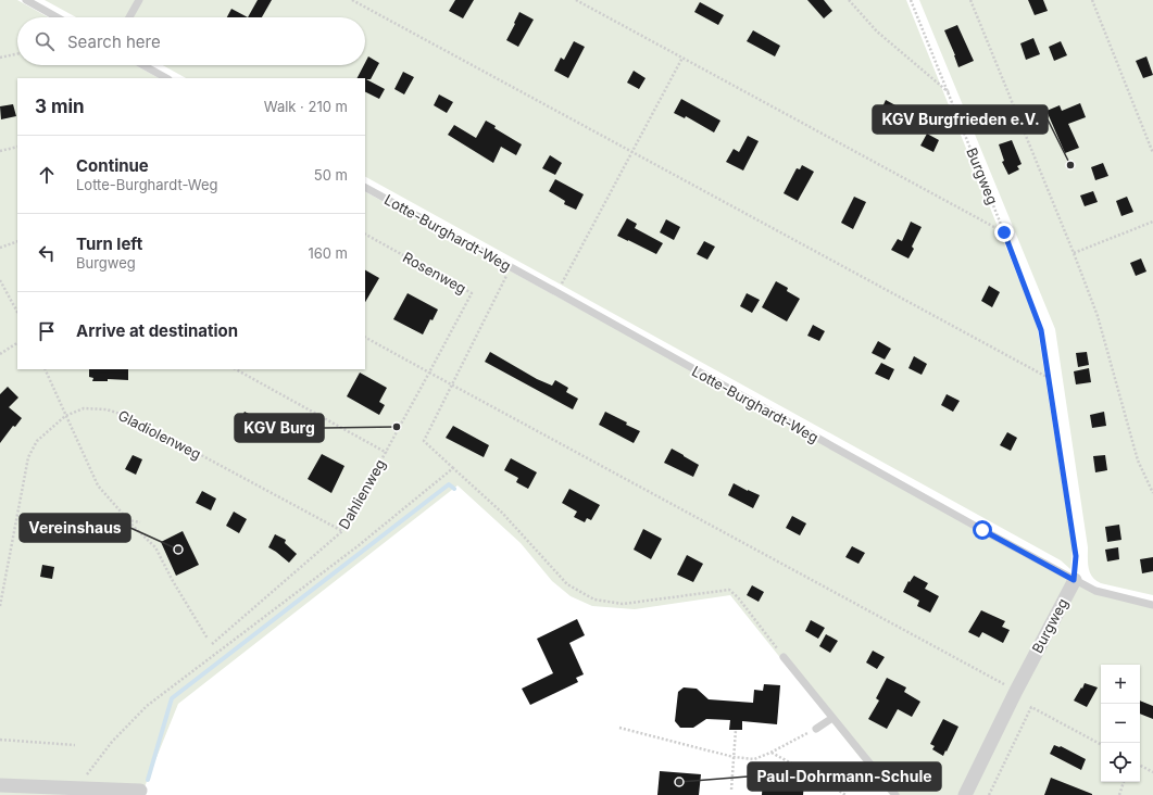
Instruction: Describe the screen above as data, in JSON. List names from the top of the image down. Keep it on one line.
{"streets":{"street":["Burgweg"],"lane":["Lotte-Burghardt-Weg"],"path":["Rosenweg","Gladiolenweg","Dahlienweg"]},"crossings":[["Burgweg","Lotte-Burghardt-Weg"],["Rosenweg","Dahlienweg"],["Gladiolenweg","Dahlienweg"]],"places":["KGV Burgfrieden e.V.","KGV Burg","Vereinshaus","Paul-Dohrmann-Schule"],"page":{"search":"Search here","heading":["3 min","Walk · 210 m"],"list":[["Continue","Lotte-Burghardt-Weg","50 m"],["Turn left","Burgweg","160 m"],"Arrive at destination"],"map_buttons":["+","−"]}}
